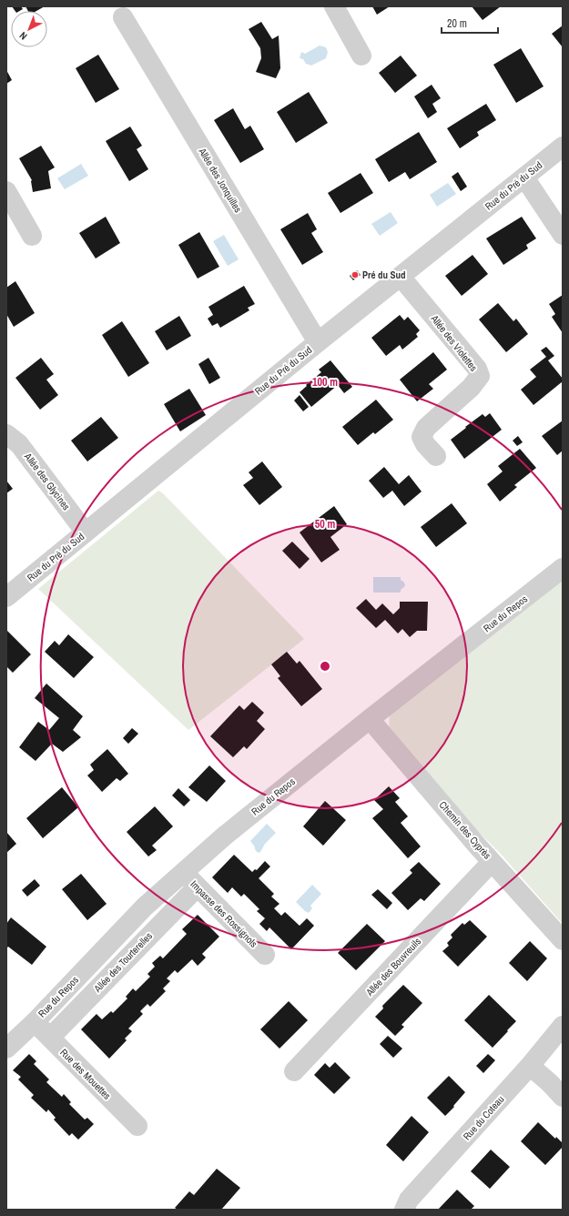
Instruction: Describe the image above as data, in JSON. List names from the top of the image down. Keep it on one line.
{"streets":{"street":["Allée des Jonquilles","Rue du Pré du Sud","Allée des Violettes","Allée des Glycines","Rue du Repos","Chemin des Cyprès","Impasse des Rossignols","Allée des Tourterelles","Allée des Bouvreuils","Rue des Mouettes","Rue du Coteau"]},"crossings":[["Allée des Jonquilles","Rue du Pré du Sud"],["Rue du Pré du Sud","Allée des Violettes"],["Rue du Pré du Sud","Allée des Glycines"],["Rue du Repos","Chemin des Cyprès"],["Rue du Repos","Impasse des Rossignols"],["Rue du Repos","Rue des Mouettes"],["Chemin des Cyprès","Allée des Bouvreuils"],["Impasse des Rossignols","Allée des Tourterelles"],["Allée des Tourterelles","Rue des Mouettes"]],"places":["Pré du Sud"],"scale_bar":"20 m","north":"bottom left","rings":["100 m","50 m"]}
